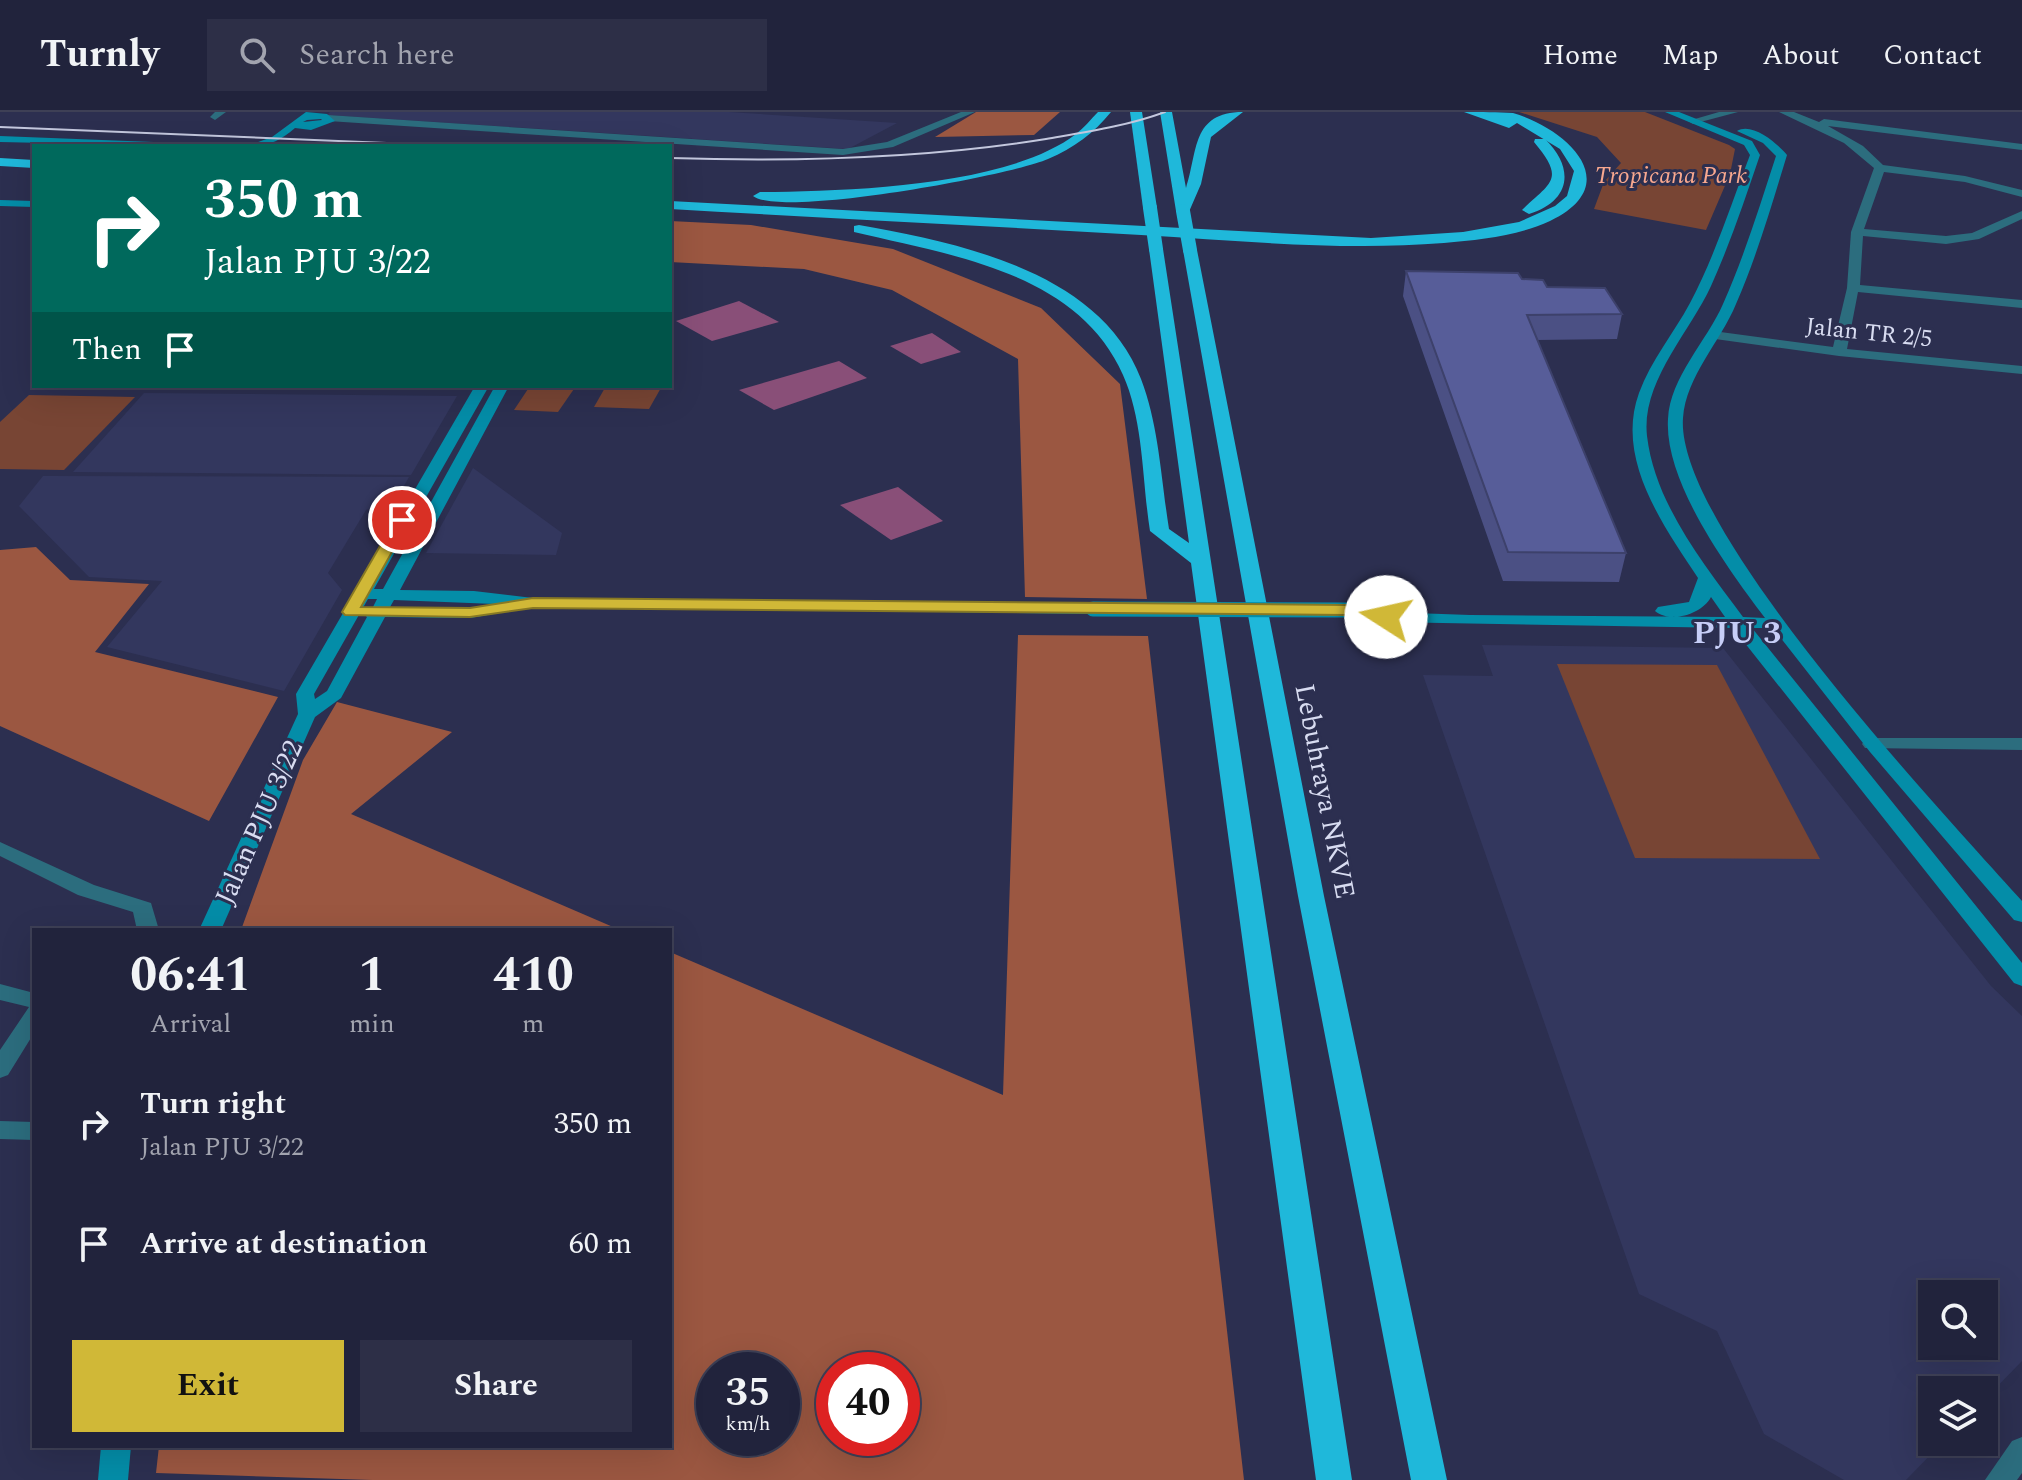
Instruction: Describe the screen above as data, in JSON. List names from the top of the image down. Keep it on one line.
{"streets":{"highway":["Lebuhraya NKVE"],"main road":["Jalan PJU 3/22"],"street":["Jalan TR 2/5"]},"districts":["PJU 3"],"parks":["Tropicana Park"],"page":{"header":"Turnly","search":"Search here","nav":["Home","Map","About","Contact"],"turn":["350 m","Jalan PJU 3/22"],"then":"Then","eta":["06:41","Arrival","1","min","410","m"],"list":[{"name":"Turn right","note":"Jalan PJU 3/22","value":"350 m"},{"name":"Arrive at destination","value":"60 m"}],"buttons":["Exit","Share"],"speed":"35 km/h","limit":"40"}}
